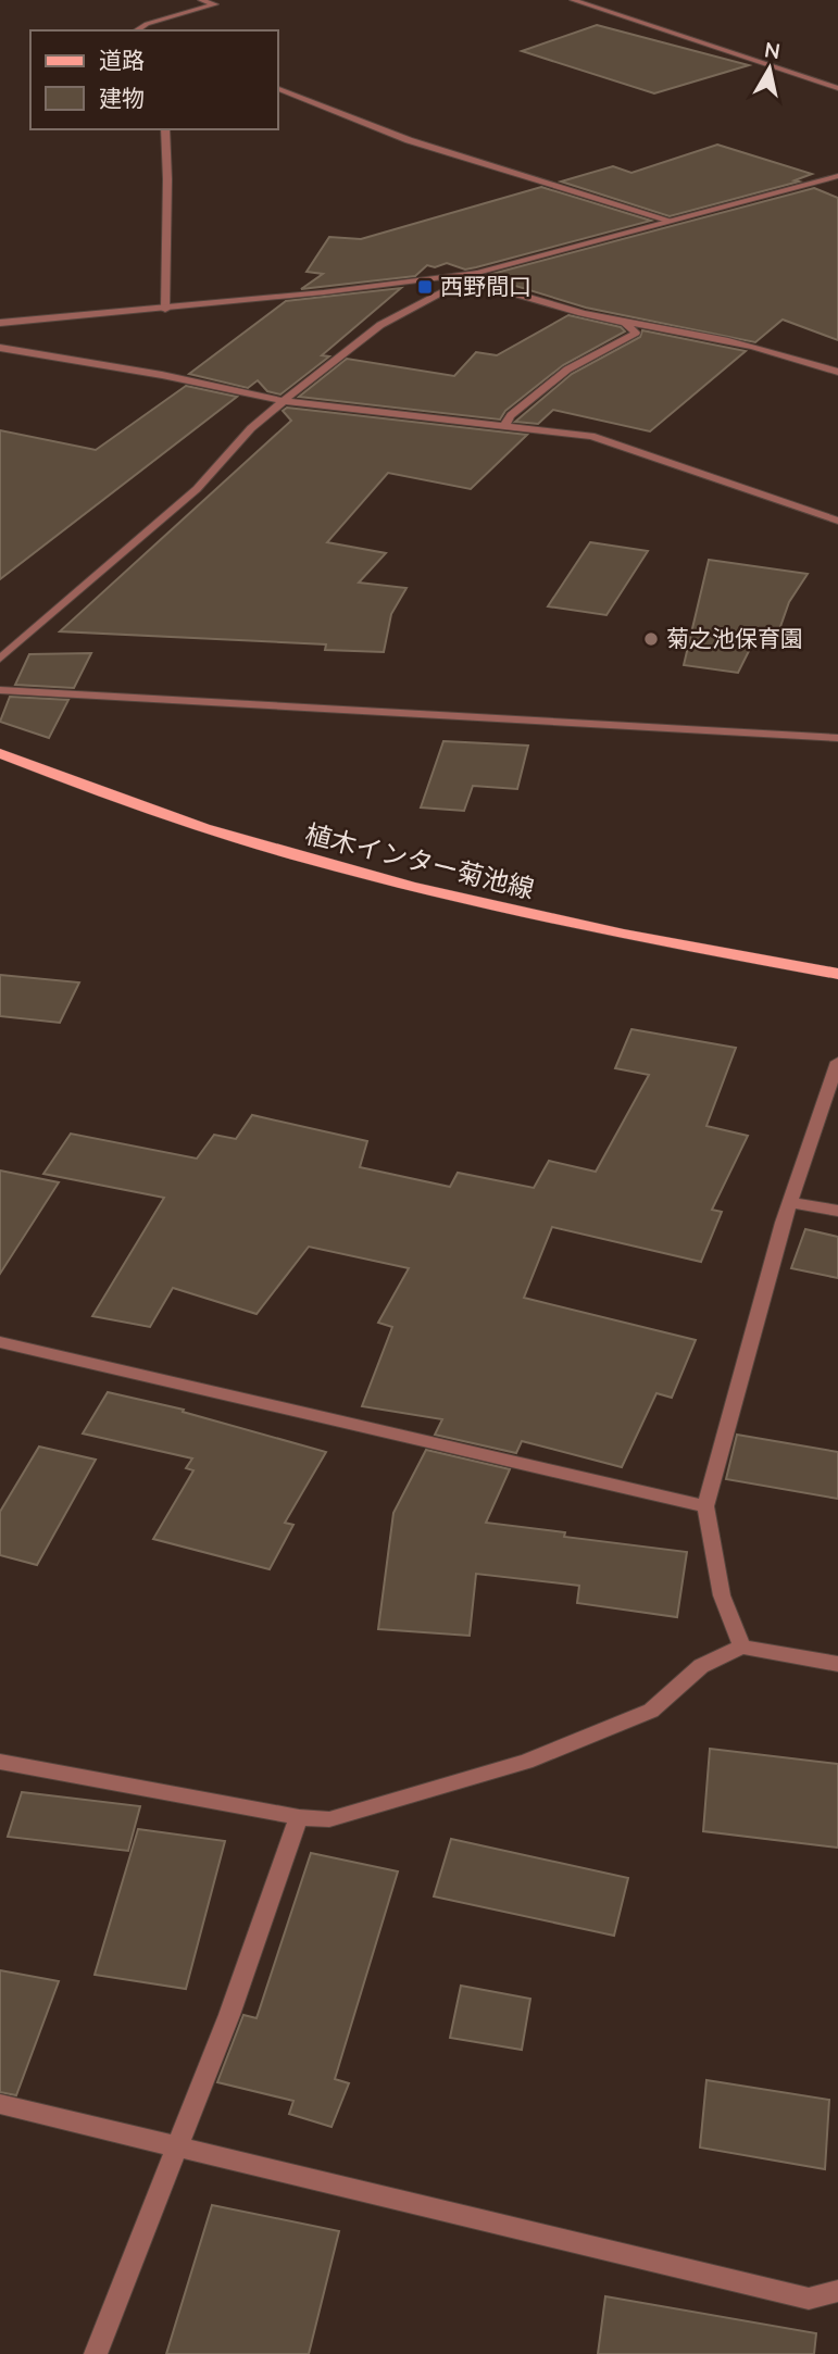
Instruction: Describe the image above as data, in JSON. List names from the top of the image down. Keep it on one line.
{"streets":{"main road":["植木インター菊池線"]},"places":{"transit":["西野間口"],"other":["菊之池保育園"]},"legend":["道路","建物"],"north":"top"}
